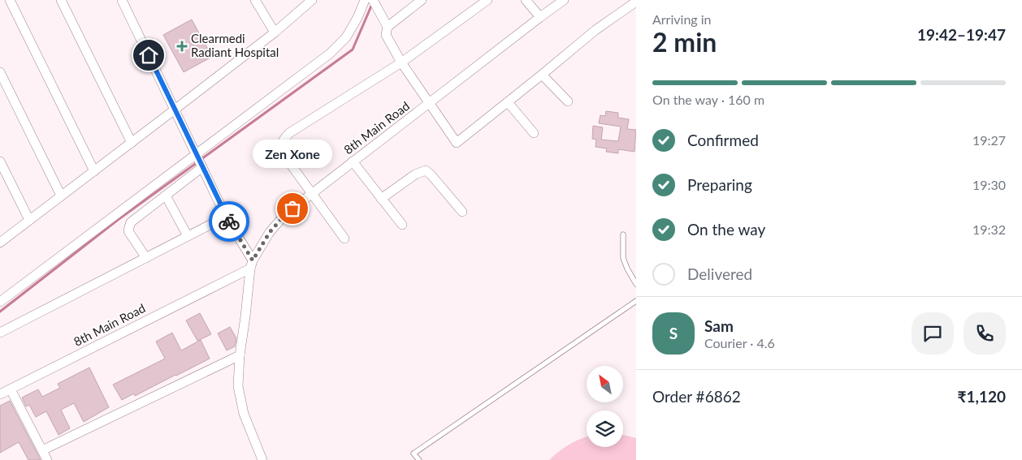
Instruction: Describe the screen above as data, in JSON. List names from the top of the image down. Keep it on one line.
{"streets":{"street":["8th Main Road"]},"places":{"health":["Clearmedi Radiant Hospital"],"other":["Zen Xone"]},"north":"top left","page":{"heading":["2 min","Arriving in","19:42–19:47"],"panel":["Sam","Courier · 4.6","Order #6862","₹1,120"],"bar":"On the way · 160 m","list":[["Confirmed","19:27"],["Preparing","19:30"],["On the way","19:32"],"Delivered"],"bubble":"Zen Xone","round":"S"}}
